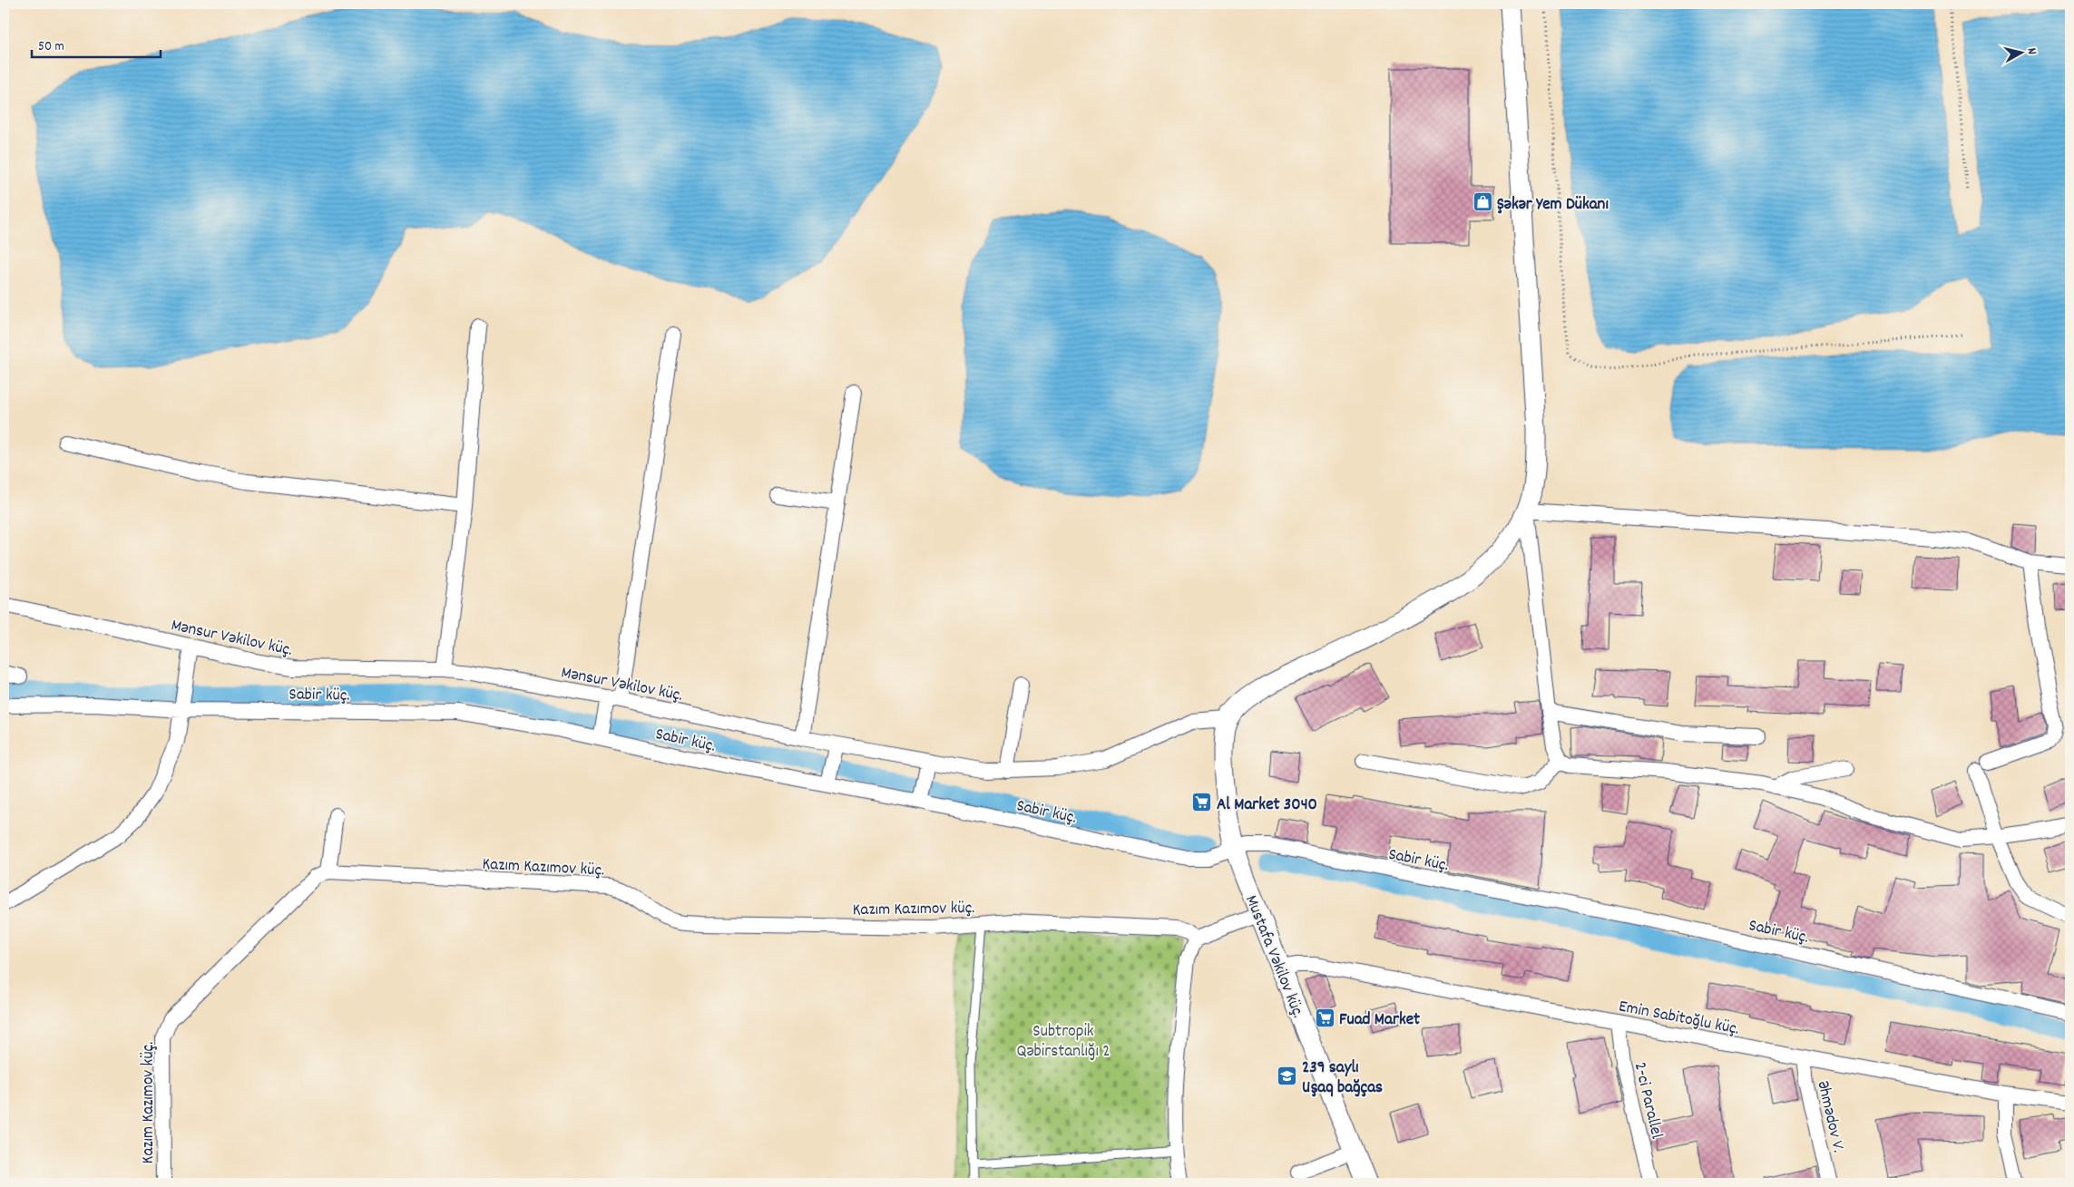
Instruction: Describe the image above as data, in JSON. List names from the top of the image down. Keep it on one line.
{"streets":{"street":["Mənsur Vəkilov küç.","Sabir küç.","Kazım Kazımov küç.","Mustafa Vəkilov küç.","Emin Sabitoğlu küç.","2-ci Parallel","Əhmədov V."]},"crossings":[["Mənsur Vəkilov küç.","Mustafa Vəkilov küç."],["Sabir küç.","Mustafa Vəkilov küç."],["Mustafa Vəkilov küç.","Emin Sabitoğlu küç."],["Emin Sabitoğlu küç.","2-ci Parallel"],["Emin Sabitoğlu küç.","Əhmədov V."]],"parks":["Subtropik Qəbirstanlığı 2"],"places":{"shop":["Şəkər Yem Dükanı"],"supermarket":["Al Market 3040","Fuad Market"],"school or university":["239 saylı Uşaq bağças"]},"scale_bar":"50 m","north":"right"}
